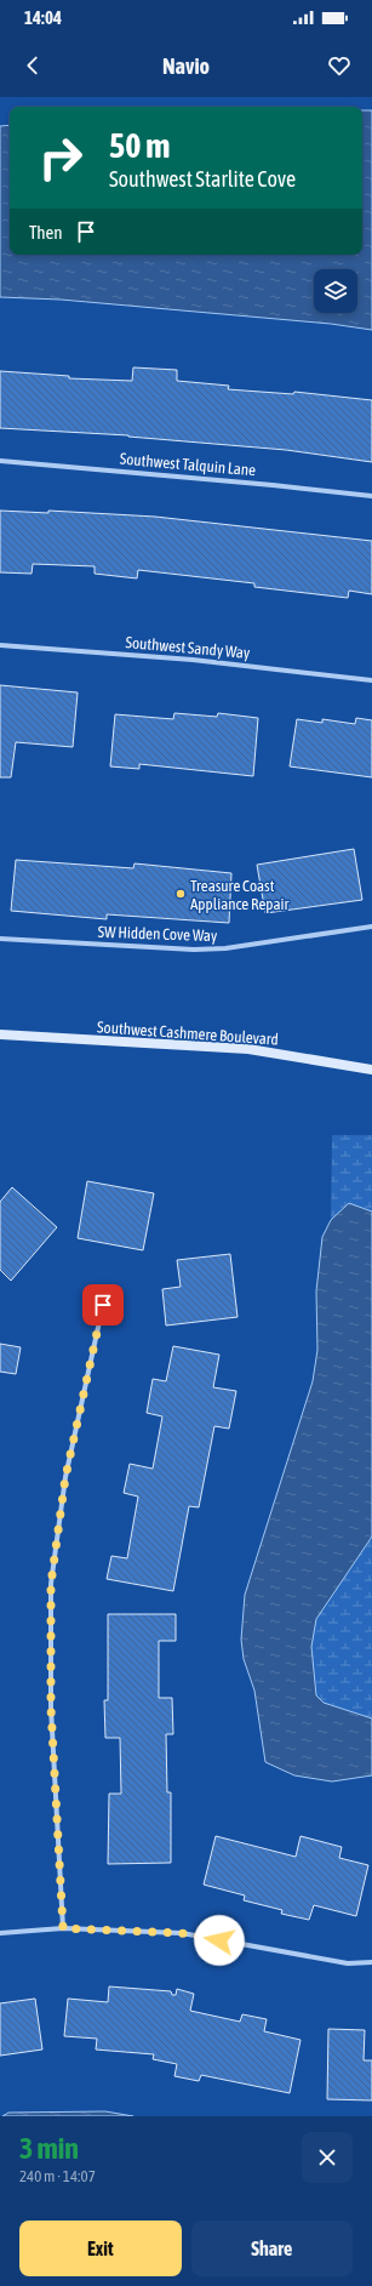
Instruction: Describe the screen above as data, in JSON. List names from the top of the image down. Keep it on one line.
{"streets":{"street":["Southwest Talquin Lane","Southwest Sandy Way","SW Hidden Cove Way","Southwest Cashmere Boulevard"]},"places":["Treasure Coast Appliance Repair"],"page":{"status":"14:04","header":"Navio","turn":["50 m","Southwest Starlite Cove"],"then":"Then","heading":["3 min","240 m · 14:07"],"buttons":["Exit","Share"]}}
